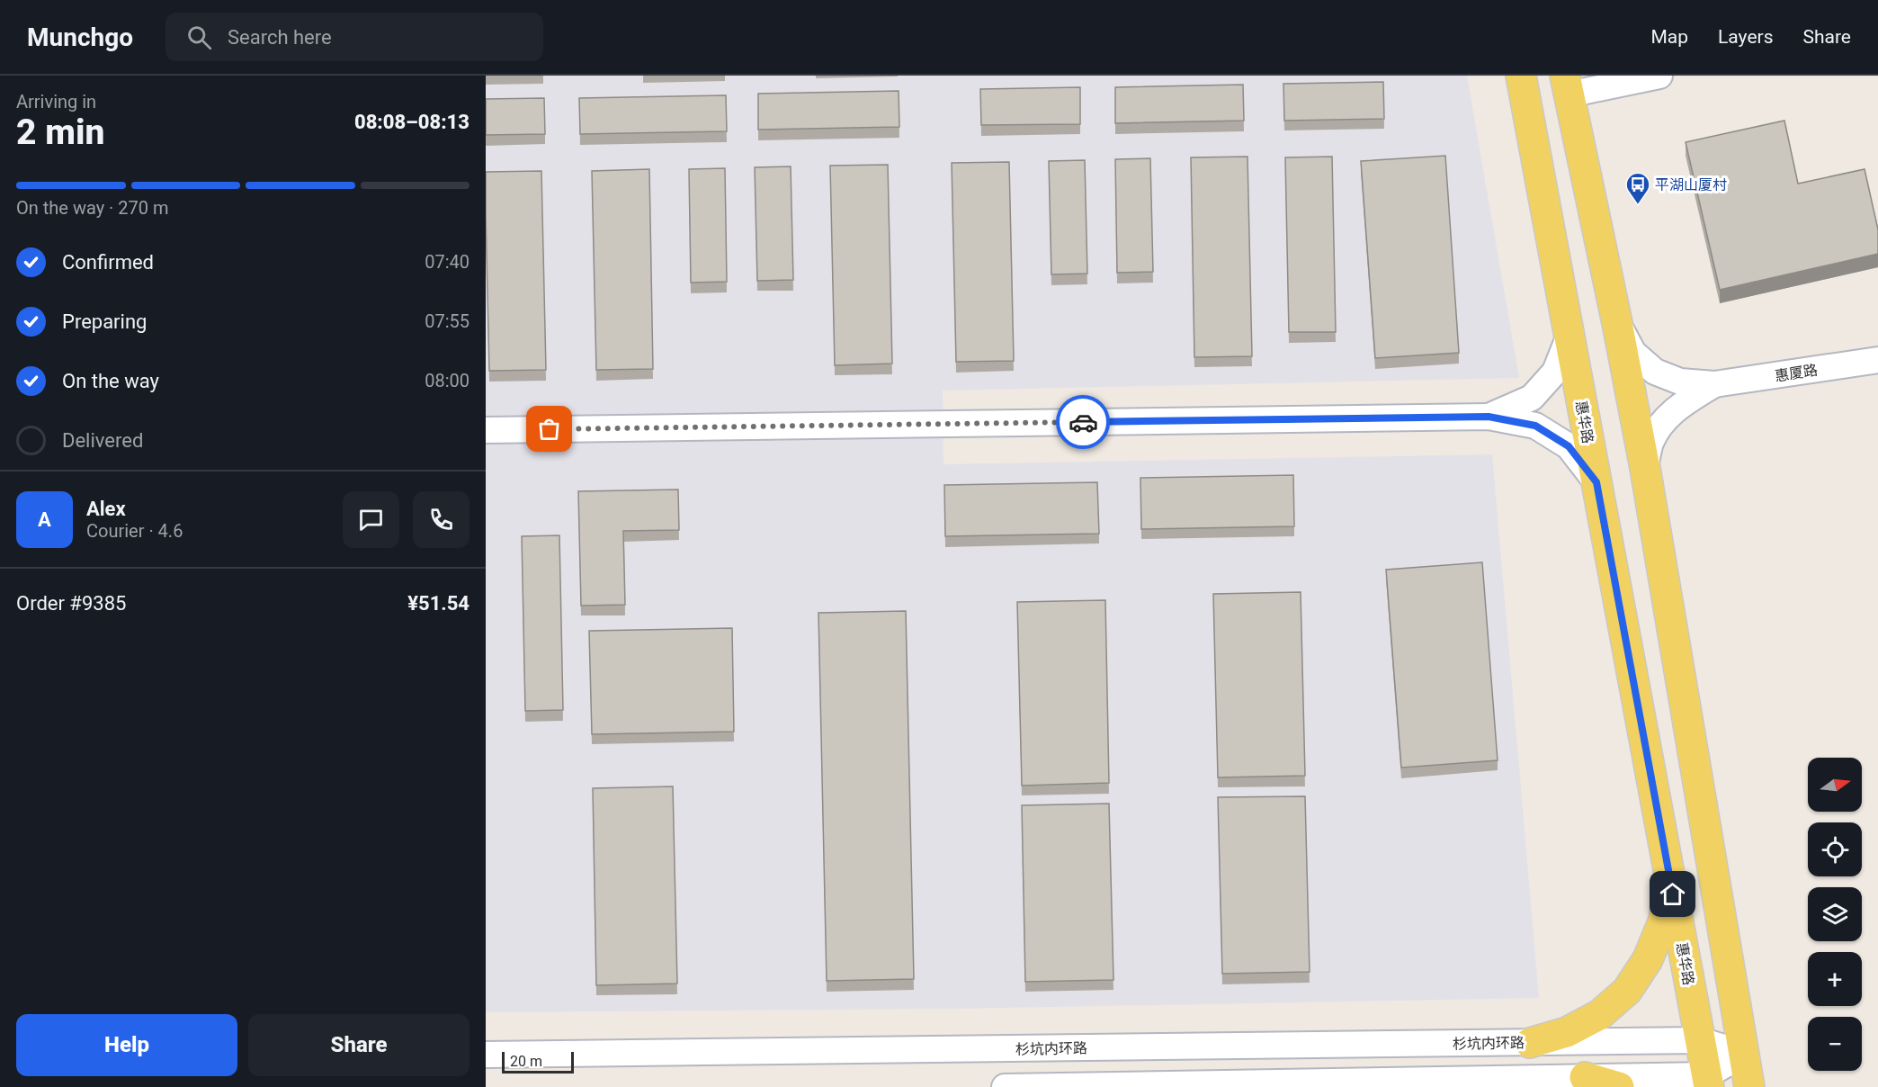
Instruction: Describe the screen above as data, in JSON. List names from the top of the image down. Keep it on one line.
{"streets":{"main road":["惠华路"],"street":["惠厦路","杉坑内环路"]},"crossings":[["惠华路","杉坑内环路"]],"places":{"bus stop":["平湖山厦村"]},"scale_bar":"20 m","north":"right","page":{"header":"Munchgo","search":"Search here","nav":["Map","Layers","Share"],"heading":["2 min","Arriving in","08:08–08:13"],"panel":["Alex","Courier · 4.6","Order #9385","¥51.54"],"bar":"On the way · 270 m","list":[["Confirmed","07:40"],["Preparing","07:55"],["On the way","08:00"],"Delivered"],"round":"A","map_buttons":["+","−"],"buttons":["Help","Share"],"scale":"20 m"}}
